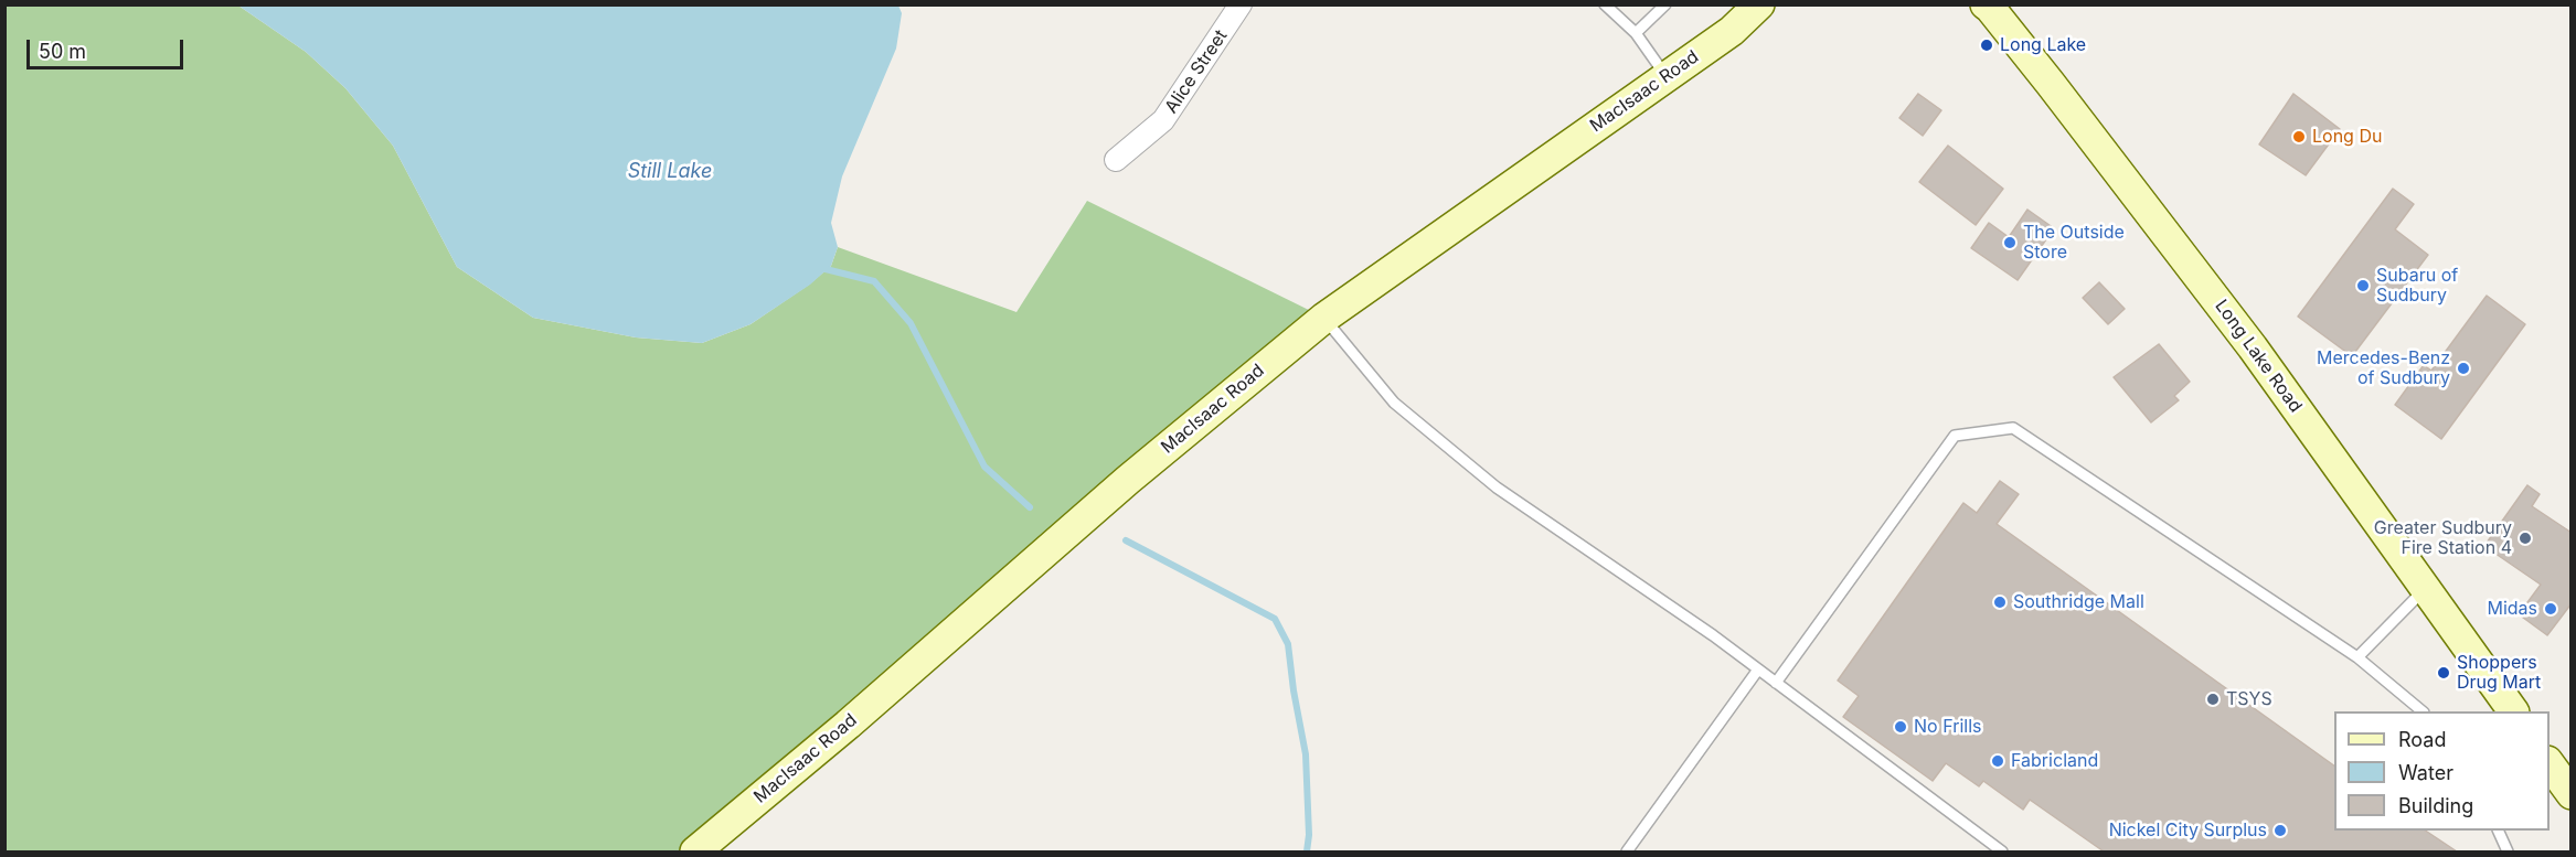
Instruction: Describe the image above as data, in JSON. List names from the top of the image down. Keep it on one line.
{"streets":{"street":["Alice Street","MacIsaac Road","Long Lake Road"]},"water":["Still Lake"],"places":["Long Lake","Long Du","The Outside Store","Subaru of Sudbury","Mercedes-Benz of Sudbury","Greater Sudbury Fire Station 4","Southridge Mall","Midas","Shoppers Drug Mart","TSYS","No Frills","Fabricland","Nickel City Surplus"],"legend":["Road","Water","Building"],"scale_bar":"50 m"}
